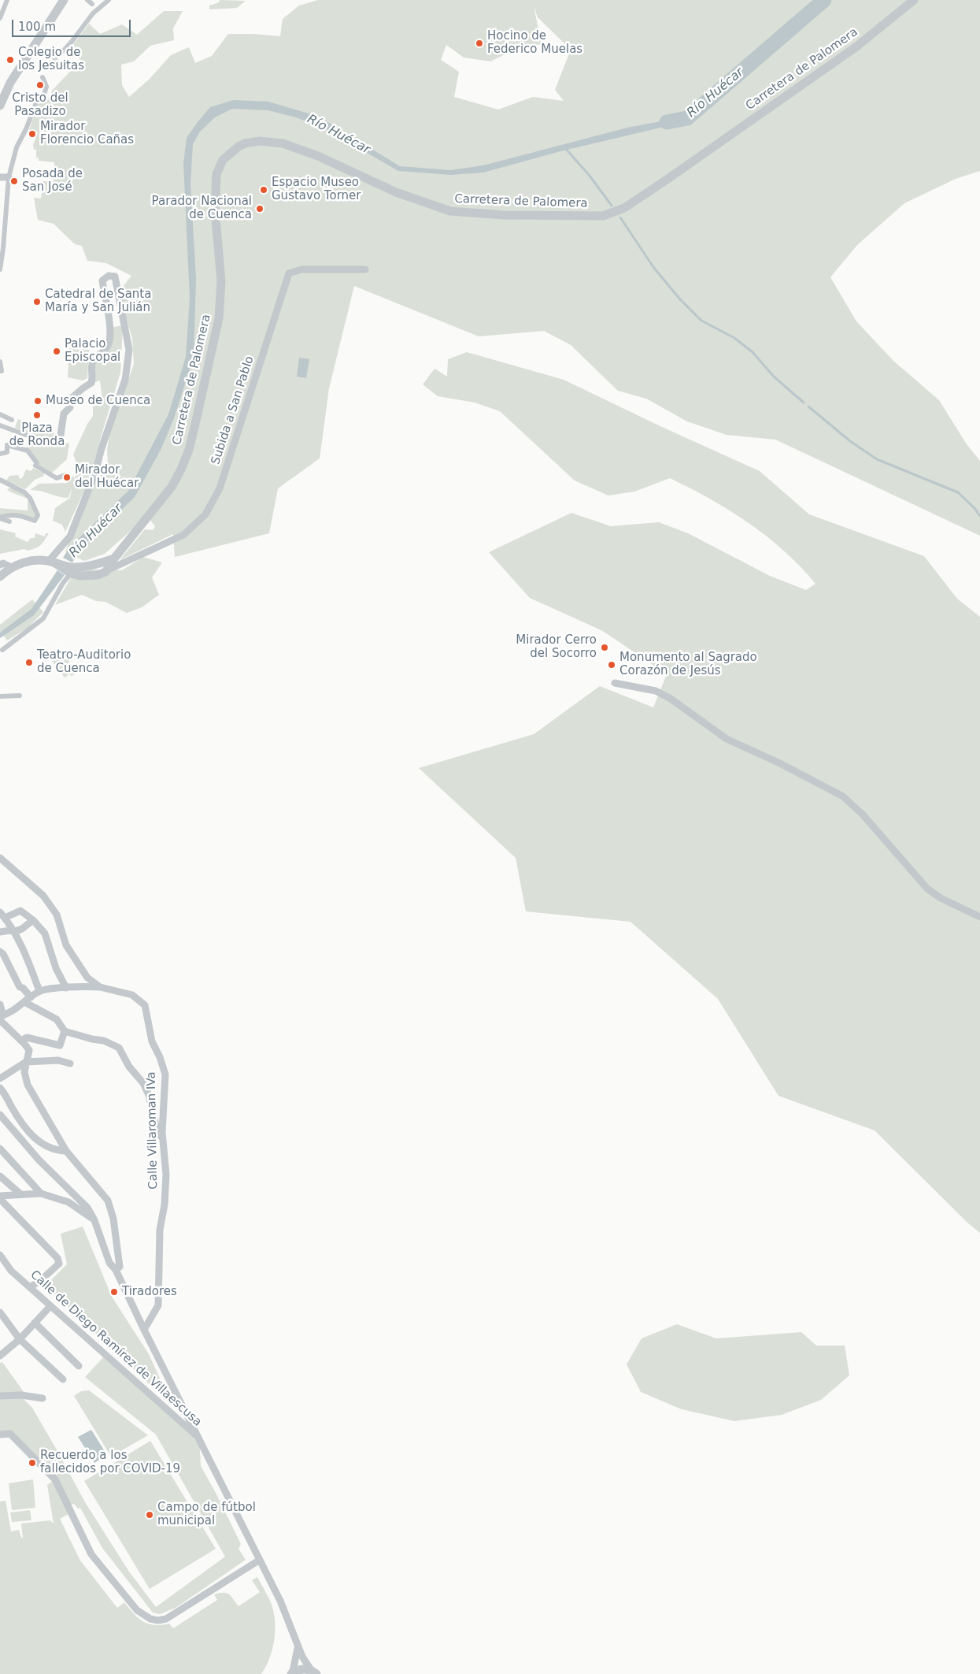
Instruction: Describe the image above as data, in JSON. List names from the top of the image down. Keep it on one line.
{"streets":{"street":["Carretera de Palomera","Subida a San Pablo","Calle Villaroman IVa","Calle de Diego Ramírez de Villaescusa"]},"crossings":[["Carretera de Palomera","Subida a San Pablo"],["Calle Villaroman IVa","Calle de Diego Ramírez de Villaescusa"]],"water":["Río Huécar"],"places":["Hocino de Federico Muelas","Colegio de los Jesuitas","Cristo del Pasadizo","Mirador Florencio Cañas","Posada de San José","Espacio Museo Gustavo Torner","Parador Nacional de Cuenca","Catedral de Santa María y San Julián","Palacio Episcopal","Museo de Cuenca","Plaza de Ronda","Mirador del Huécar","Mirador Cerro del Socorro","Teatro-Auditorio de Cuenca","Monumento al Sagrado Corazón de Jesús","Tiradores","Recuerdo a los fallecidos por COVID-19","Campo de fútbol municipal"],"scale_bar":"100 m"}
